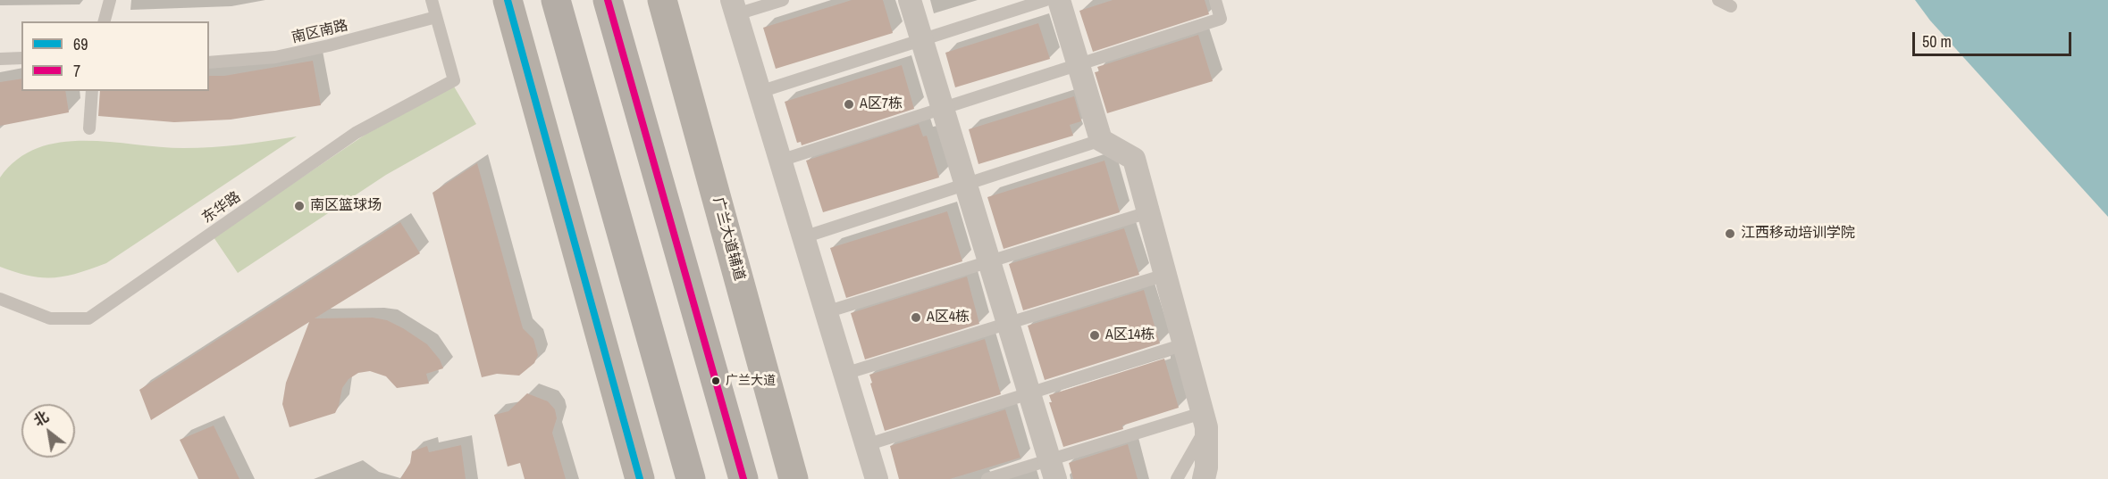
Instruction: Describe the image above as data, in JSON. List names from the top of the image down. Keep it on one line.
{"streets":{"main road":["广兰大道辅道"],"lane":["南区南路","东华路"]},"crossings":[["南区南路","东华路"]],"places":["A区7栋","南区篮球场","江西移动培训学院","A区4栋","A区14栋","广兰大道"],"lines":["transit line 69","transit line 7"],"legend":["69","7"],"scale_bar":"50 m","north":"top left"}
